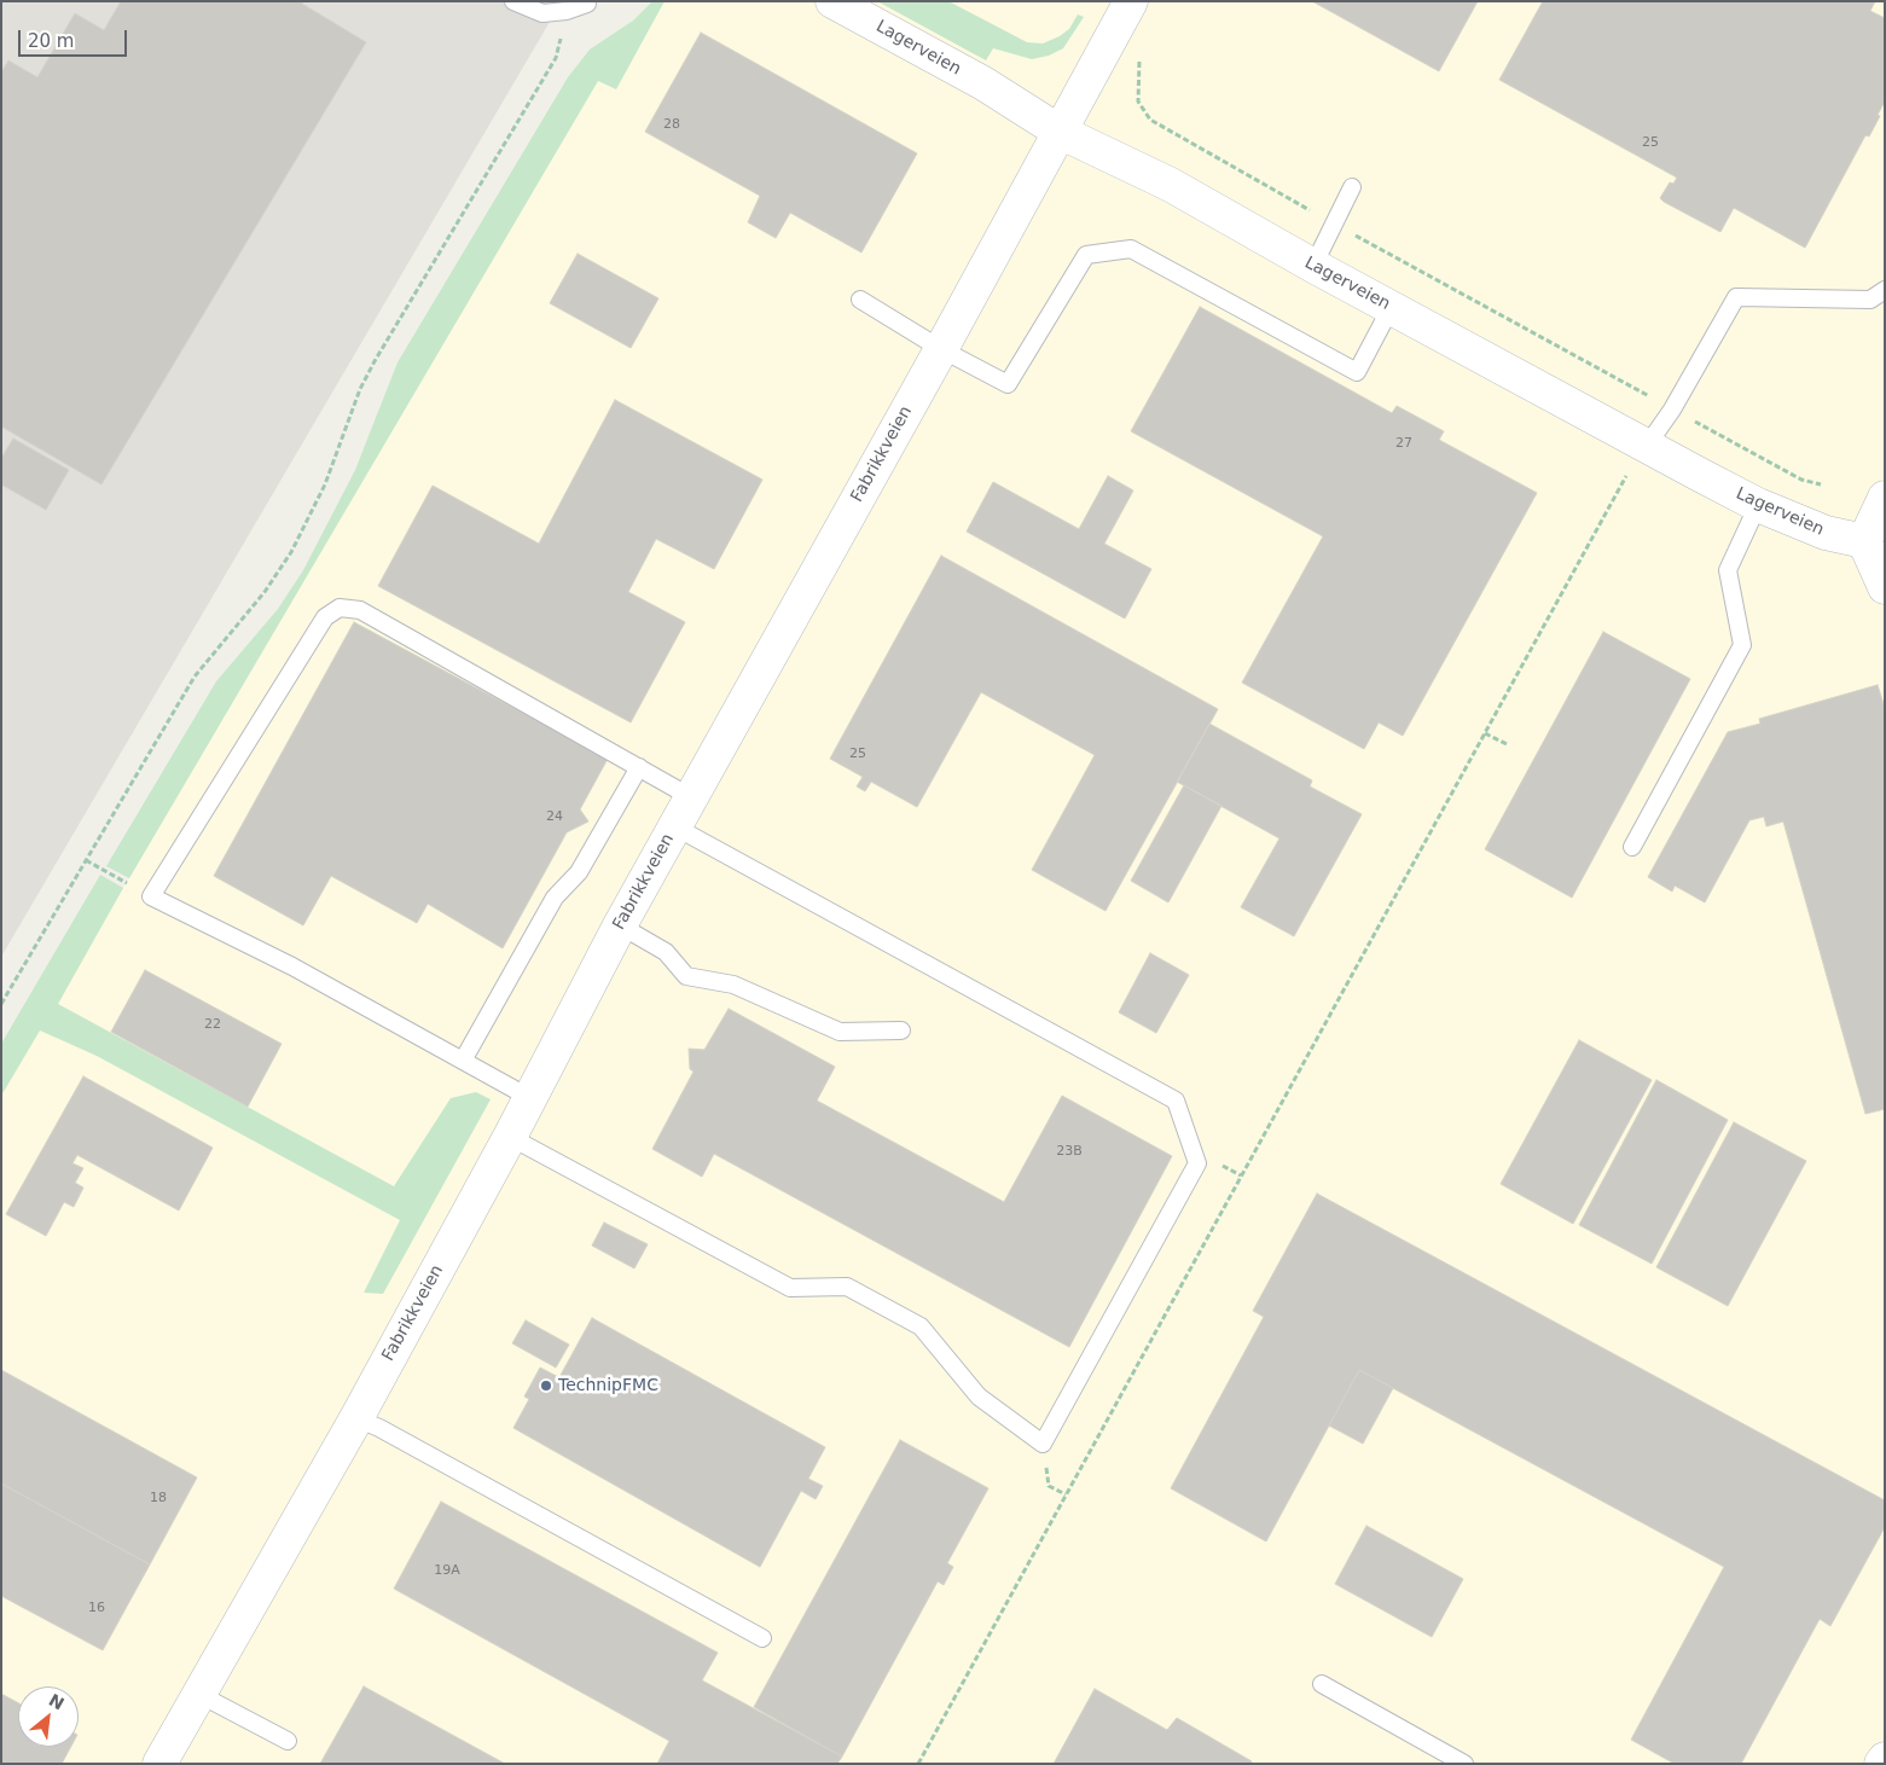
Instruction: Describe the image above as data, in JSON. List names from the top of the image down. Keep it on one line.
{"streets":{"street":["Lagerveien","Fabrikkveien"]},"crossings":[["Lagerveien","Fabrikkveien"]],"places":["TechnipFMC"],"house_numbers":["28","25","27","25","24","22","23B","18","19A","16"],"scale_bar":"20 m","north":"top right"}
